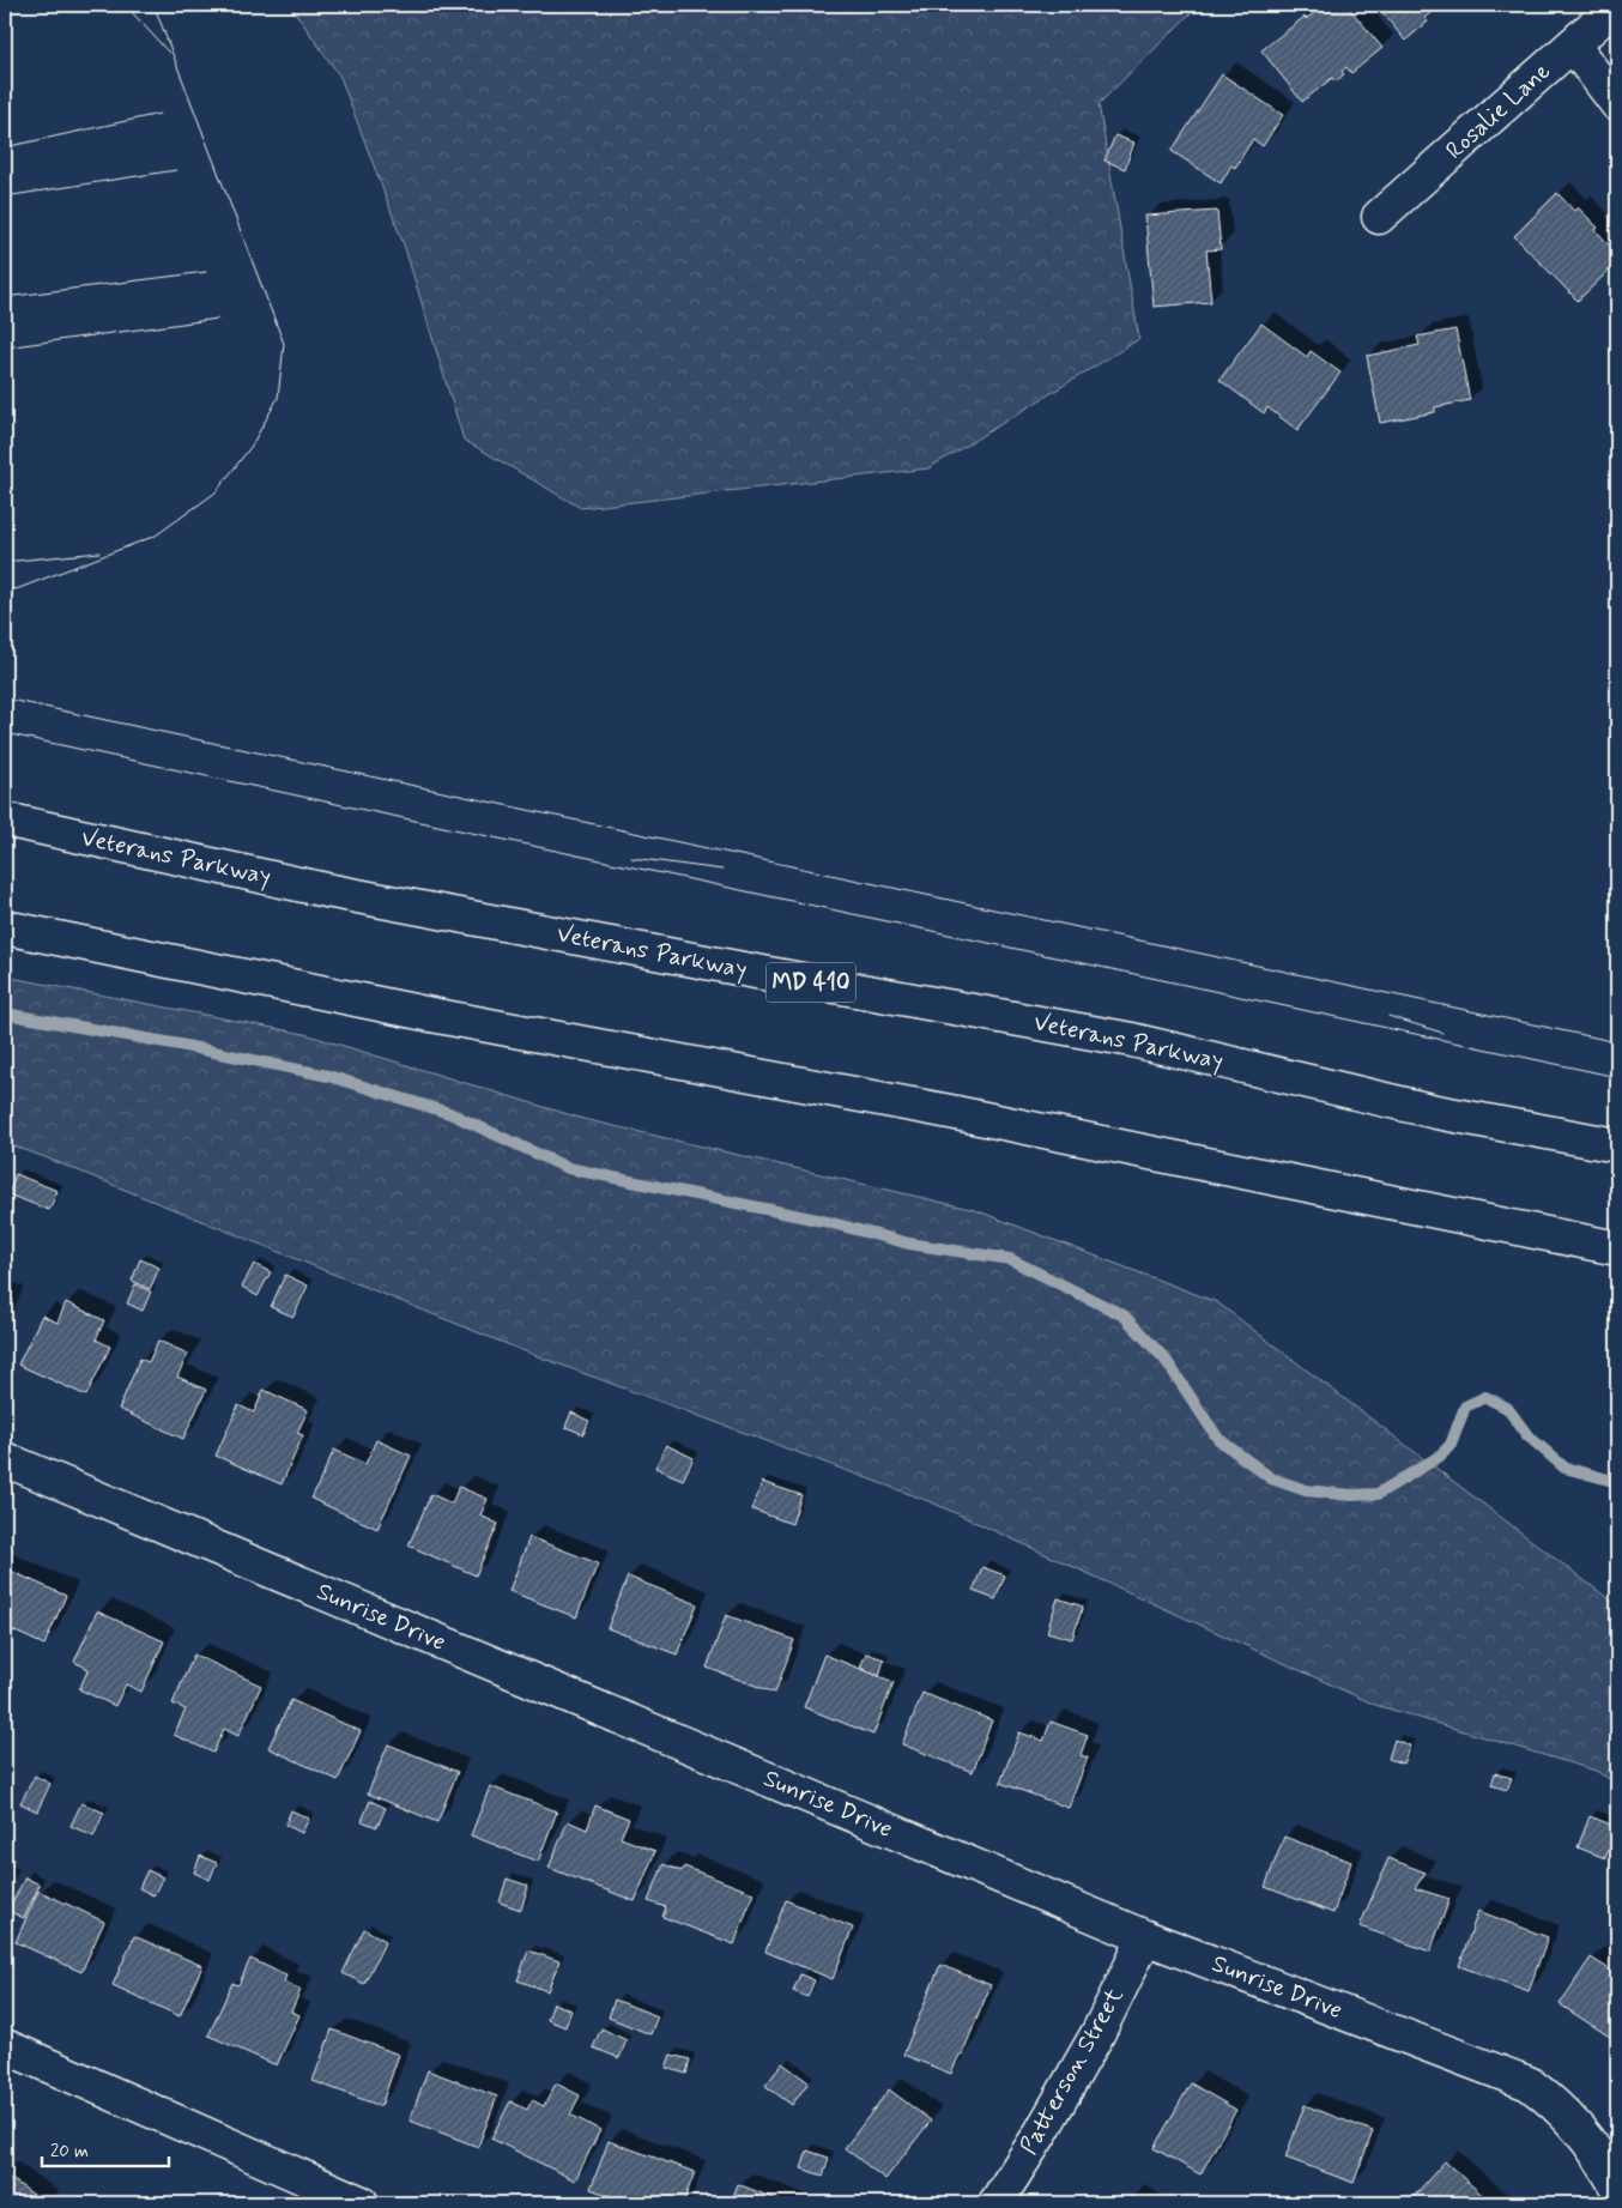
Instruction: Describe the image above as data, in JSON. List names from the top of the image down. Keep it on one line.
{"streets":{"main road":["Rosalie Lane","Veterans Parkway","MD 410","Sunrise Drive","Patterson Street"]},"crossings":[["Sunrise Drive","Patterson Street"]],"scale_bar":"20 m"}
